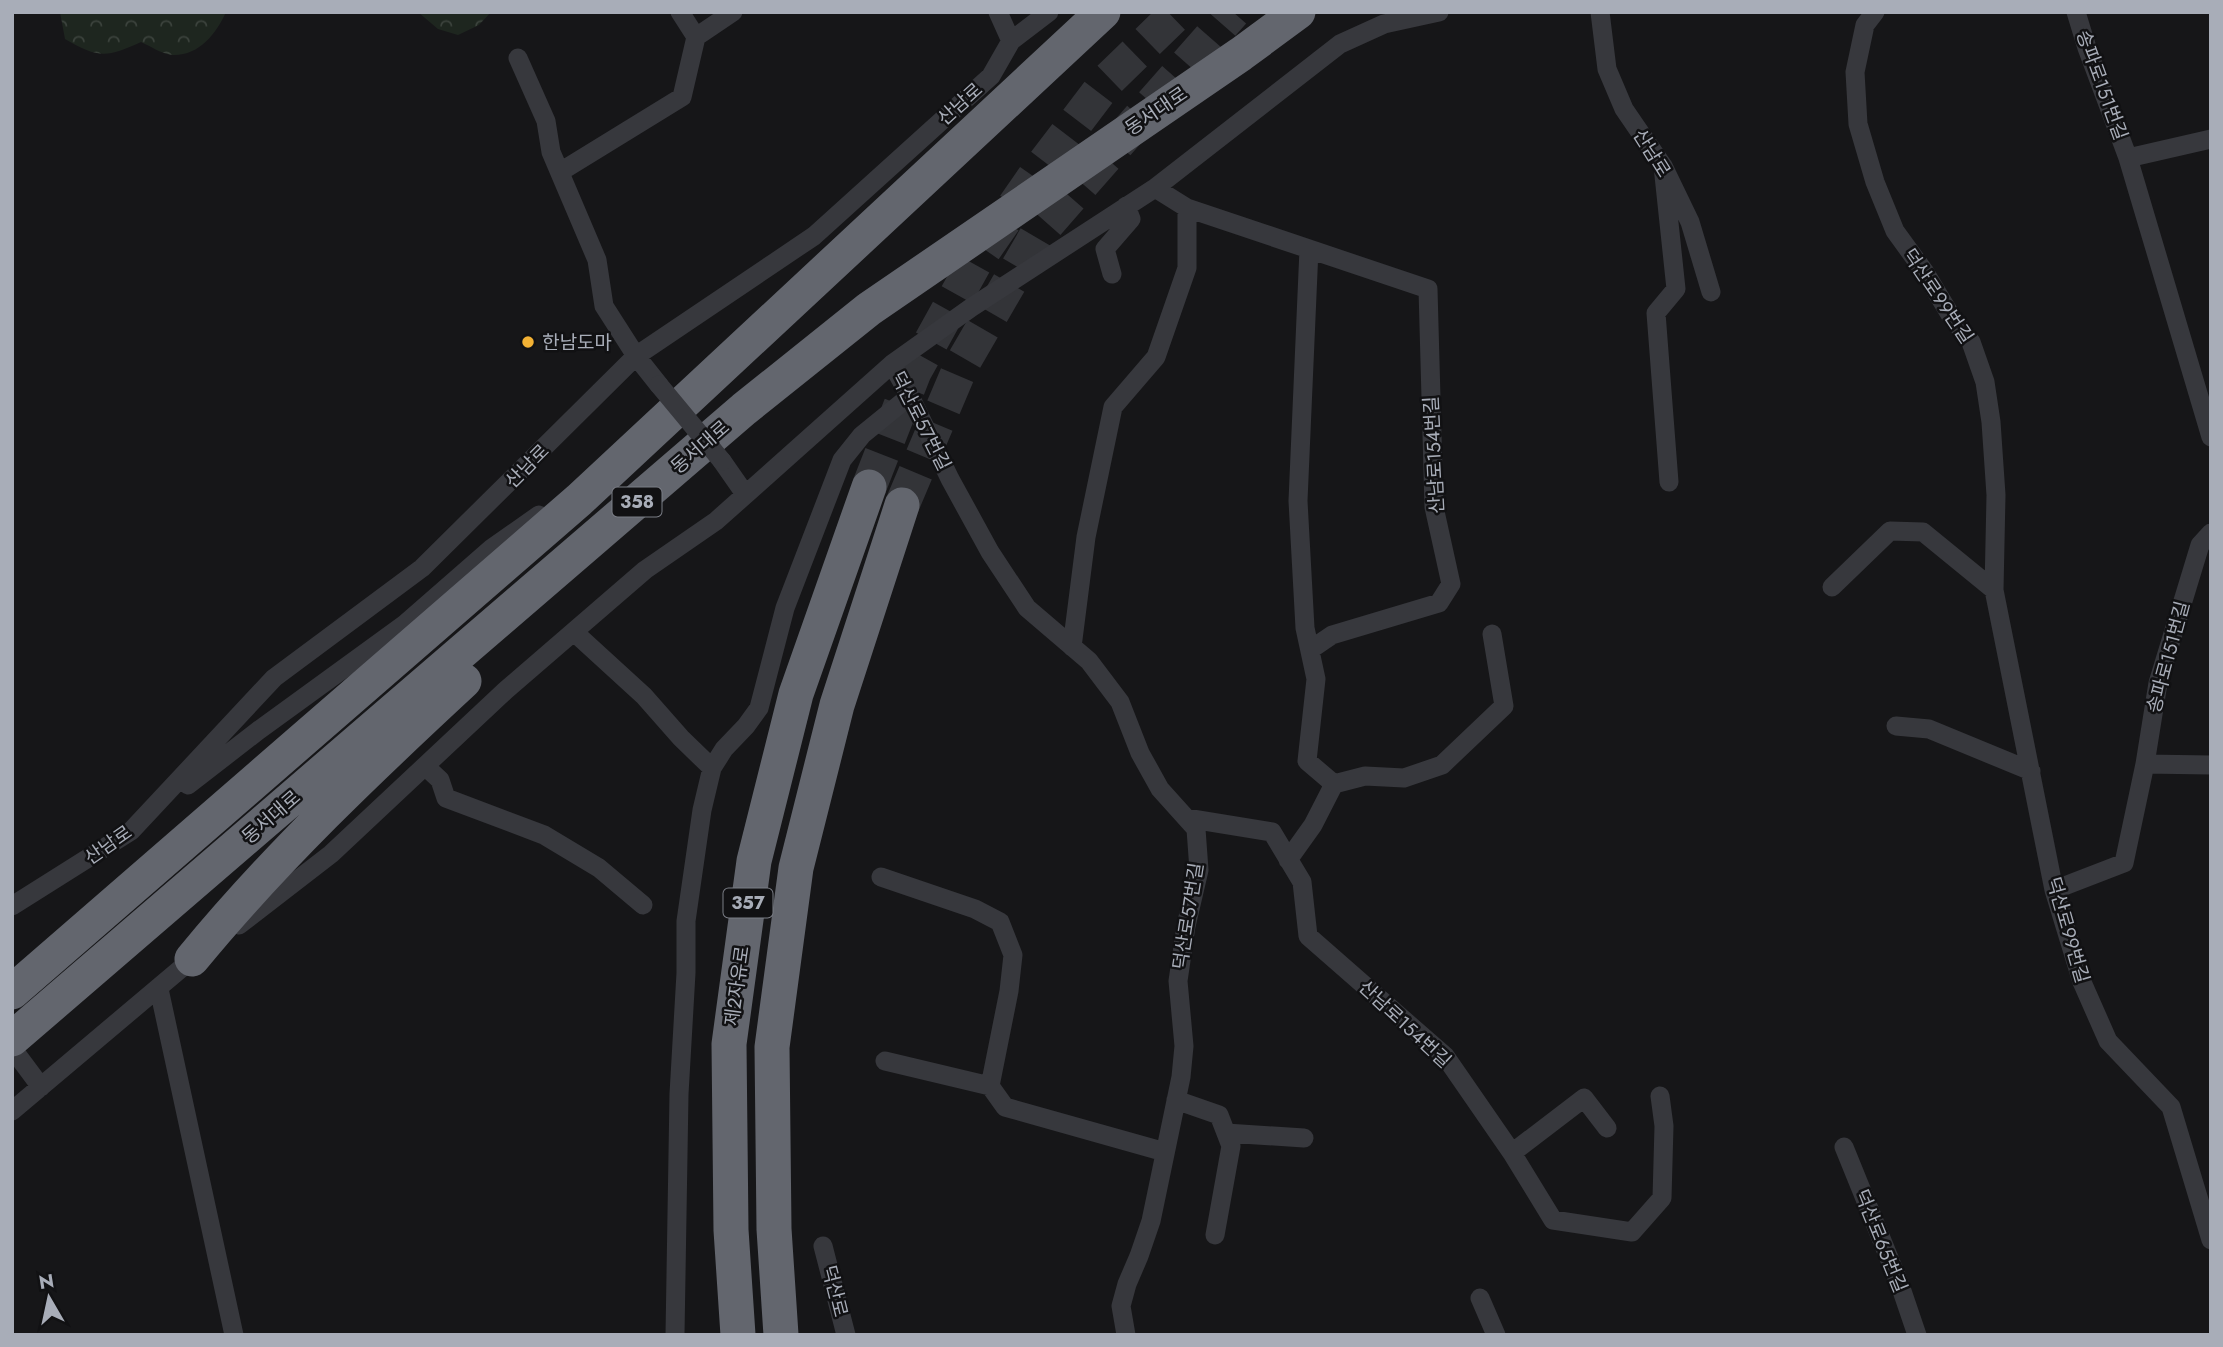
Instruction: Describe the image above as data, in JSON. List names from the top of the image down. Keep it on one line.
{"streets":{"highway":["동서대로","358","357","제2자유로"],"street":["송파로151번길","산남로","덕산로99번길","덕산로57번길","산남로154번길","덕산로65번길","덕산로"]},"crossings":[["송파로151번길","덕산로99번길"],["덕산로57번길","산남로154번길"]],"places":["한남도마"],"north":"top"}
